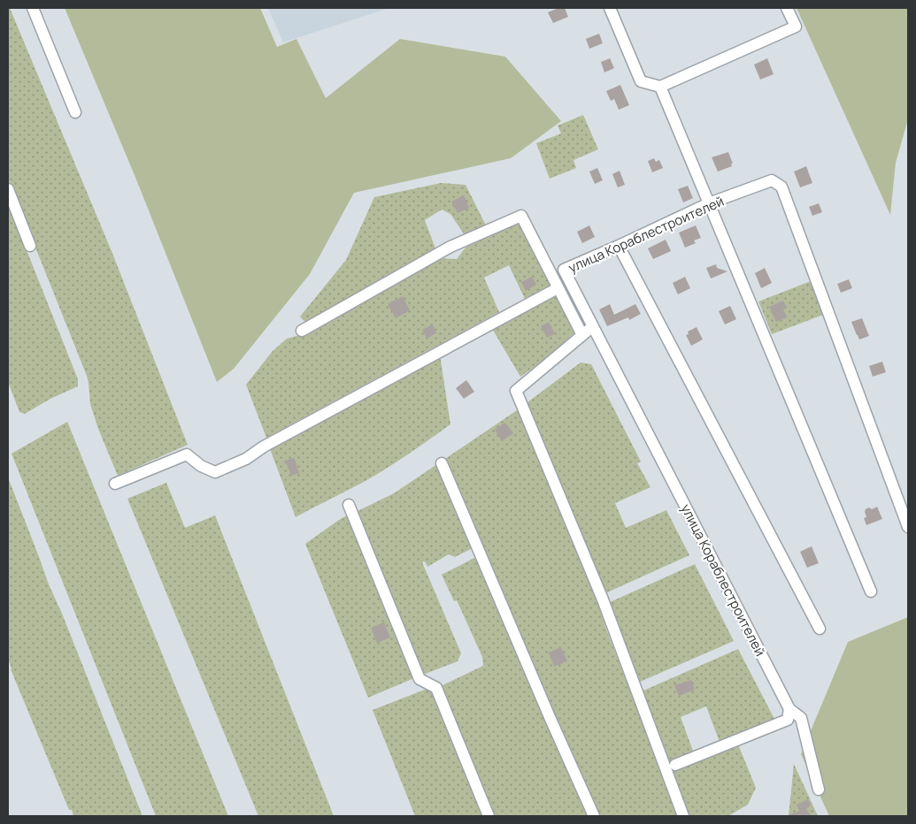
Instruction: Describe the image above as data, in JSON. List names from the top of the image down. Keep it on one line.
{"streets":{"street":["улица Кораблестроителей"]}}
